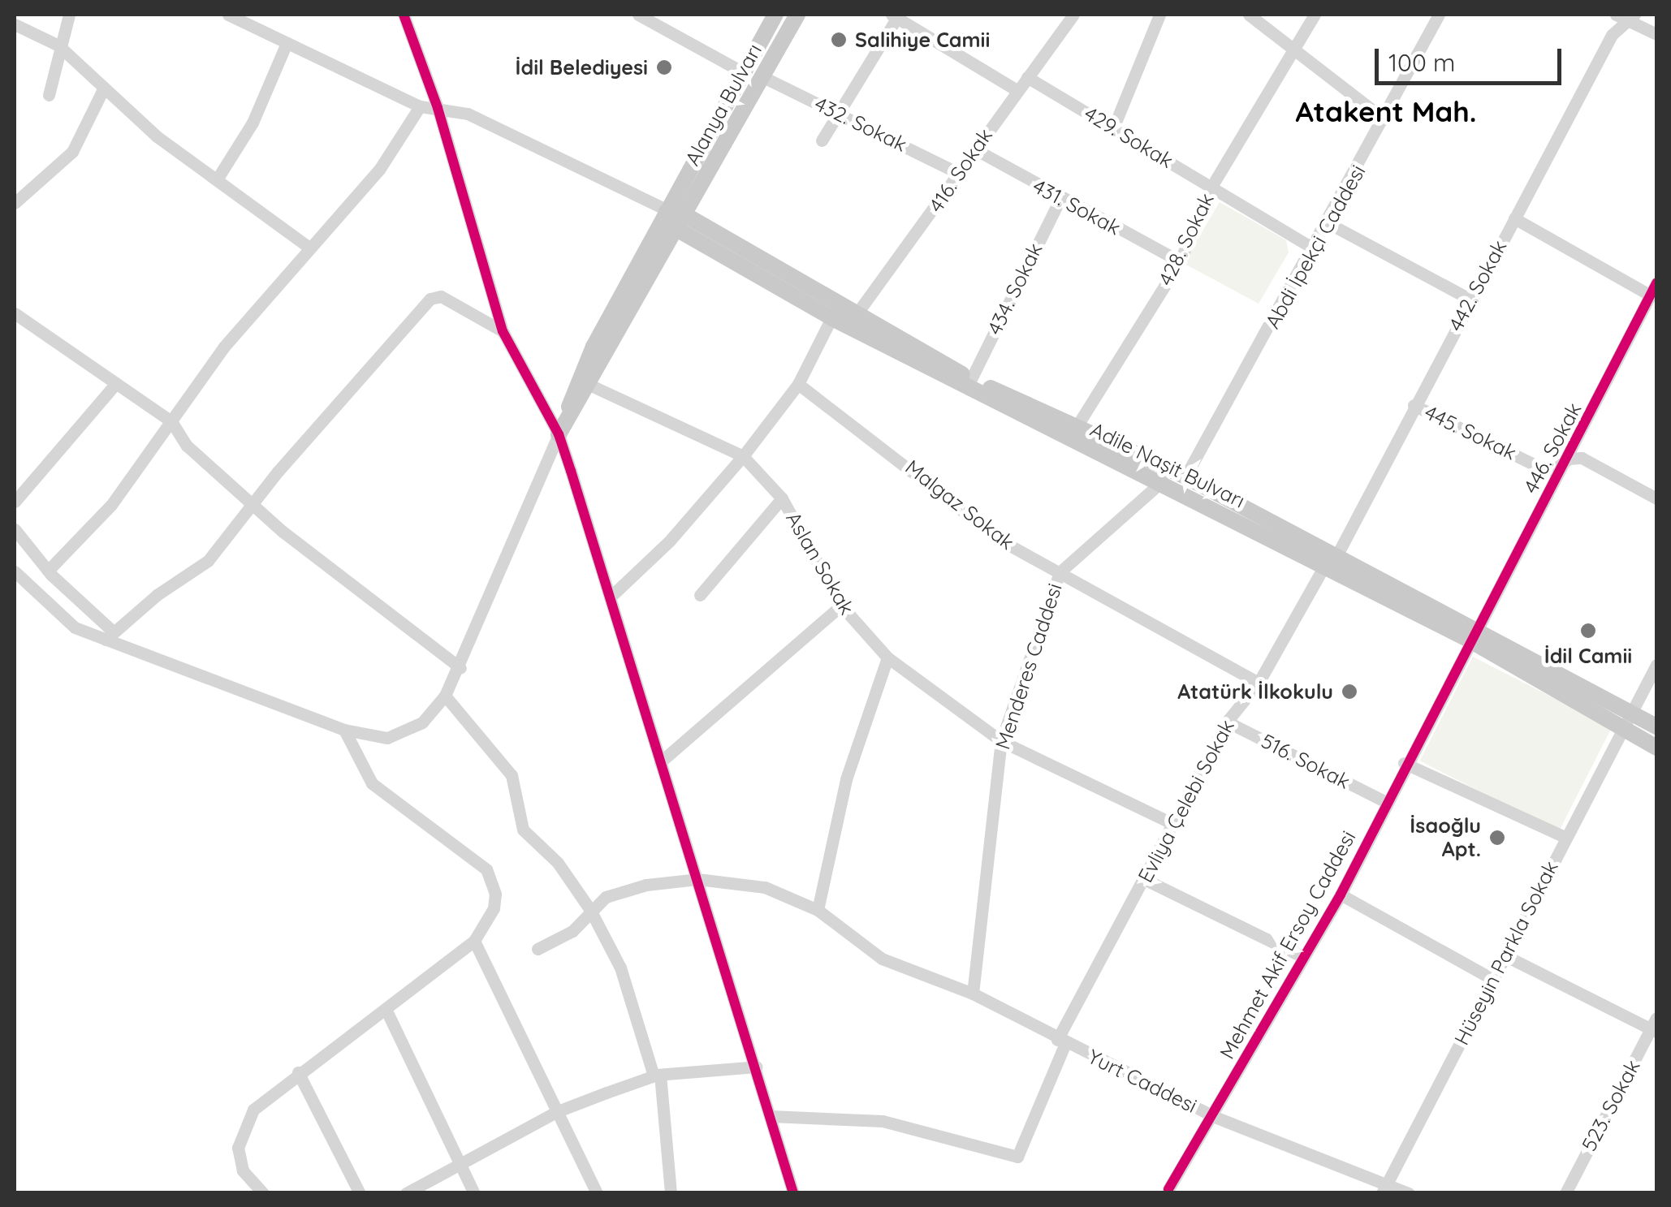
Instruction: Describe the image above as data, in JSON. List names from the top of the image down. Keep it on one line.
{"streets":{"main road":["Alanya Bulvarı","Adile Naşit Bulvarı"],"street":["432. Sokak","429. Sokak","416. Sokak","431. Sokak","428. Sokak","Abdi İpekçi Caddesi","442. Sokak","434. Sokak","445. Sokak","446. Sokak","Malgaz Sokak","Aslan Sokak","Menderes Caddesi","516. Sokak","Evliya Çelebi Sokak","Mehmet Akif Ersoy Caddesi","Hüseyin Parkla Sokak","Yurt Caddesi","523. Sokak"]},"crossings":[["Alanya Bulvarı","432. Sokak"],["Alanya Bulvarı","Adile Naşit Bulvarı"],["Alanya Bulvarı","Aslan Sokak"],["432. Sokak","416. Sokak"],["429. Sokak","416. Sokak"],["429. Sokak","428. Sokak"],["429. Sokak","Abdi İpekçi Caddesi"],["416. Sokak","431. Sokak"],["416. Sokak","Adile Naşit Bulvarı"],["416. Sokak","Malgaz Sokak"],["416. Sokak","Aslan Sokak"],["431. Sokak","428. Sokak"],["431. Sokak","434. Sokak"],["428. Sokak","Adile Naşit Bulvarı"],["Abdi İpekçi Caddesi","Adile Naşit Bulvarı"],["442. Sokak","445. Sokak"],["442. Sokak","Adile Naşit Bulvarı"],["442. Sokak","Evliya Çelebi Sokak"],["434. Sokak","Adile Naşit Bulvarı"],["445. Sokak","446. Sokak"],["446. Sokak","Adile Naşit Bulvarı"],["446. Sokak","Mehmet Akif Ersoy Caddesi"],["Adile Naşit Bulvarı","Menderes Caddesi"],["Adile Naşit Bulvarı","Evliya Çelebi Sokak"],["Adile Naşit Bulvarı","Mehmet Akif Ersoy Caddesi"],["Adile Naşit Bulvarı","Hüseyin Parkla Sokak"],["Malgaz Sokak","Menderes Caddesi"],["Malgaz Sokak","Evliya Çelebi Sokak"],["Aslan Sokak","Menderes Caddesi"],["Aslan Sokak","Evliya Çelebi Sokak"],["Menderes Caddesi","Yurt Caddesi"],["516. Sokak","Evliya Çelebi Sokak"],["516. Sokak","Mehmet Akif Ersoy Caddesi"],["Evliya Çelebi Sokak","Yurt Caddesi"],["Mehmet Akif Ersoy Caddesi","Yurt Caddesi"],["Hüseyin Parkla Sokak","Yurt Caddesi"]],"districts":["Atakent Mah."],"places":["Salihiye Camii","İdil Belediyesi","İdil Camii","Atatürk İlkokulu","İsaoğlu Apt."],"scale_bar":"100 m"}
